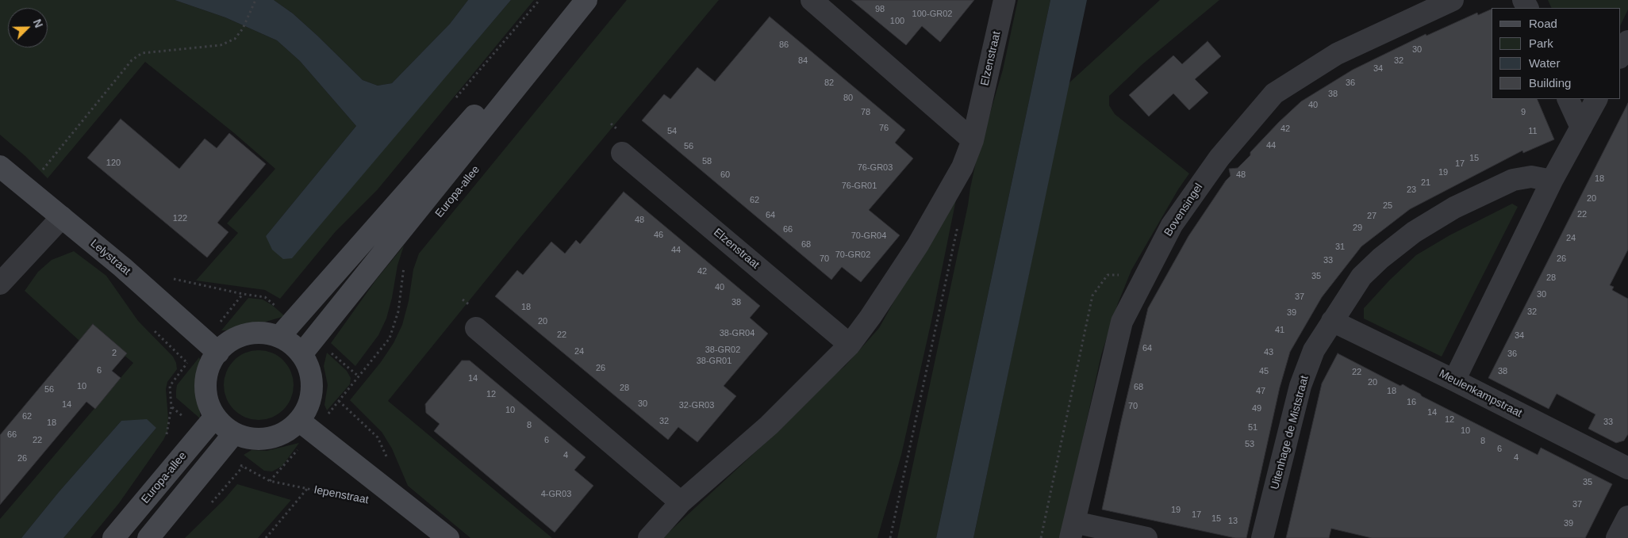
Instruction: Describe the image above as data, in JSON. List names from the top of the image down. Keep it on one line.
{"streets":{"main road":["Europa-allee","Lelystraat","Iepenstraat"],"street":["Elzenstraat","Bovensingel","Meulenkampstraat","Uitenhage de Miststraat"]},"crossings":[["Europa-allee","Lelystraat"],["Europa-allee","Iepenstraat"],["Lelystraat","Iepenstraat"],["Meulenkampstraat","Uitenhage de Miststraat"]],"house_numbers":["98","100-GR02","100","86","30","84","32","34","82","36","38","80","40","78","9","76","42","54","11","44","56","15","58","120","17","76-GR03","19","60","48","18","21","76-GR01","23","20","62","25","22","64","27","122","48","29","66","46","70-GR04","24","68","31","44","70-GR02","70","26","33","42","35","28","40","30","37","38","18","32","39","20","41","38-GR04","22","34","64","38-GR02","24","43","2","36","38-GR01","26","6","45","38","22","14","20","10","68","28","56","47","18","12","16","30","14","32-GR03","70","49","10","14","62","12","32","33","18","8","51","10","66","22","6","8","53","6","4","4","26","35","4-GR03","37","19","17","15","13","39"],"legend":["Road","Park","Water","Building"],"north":"top right"}
